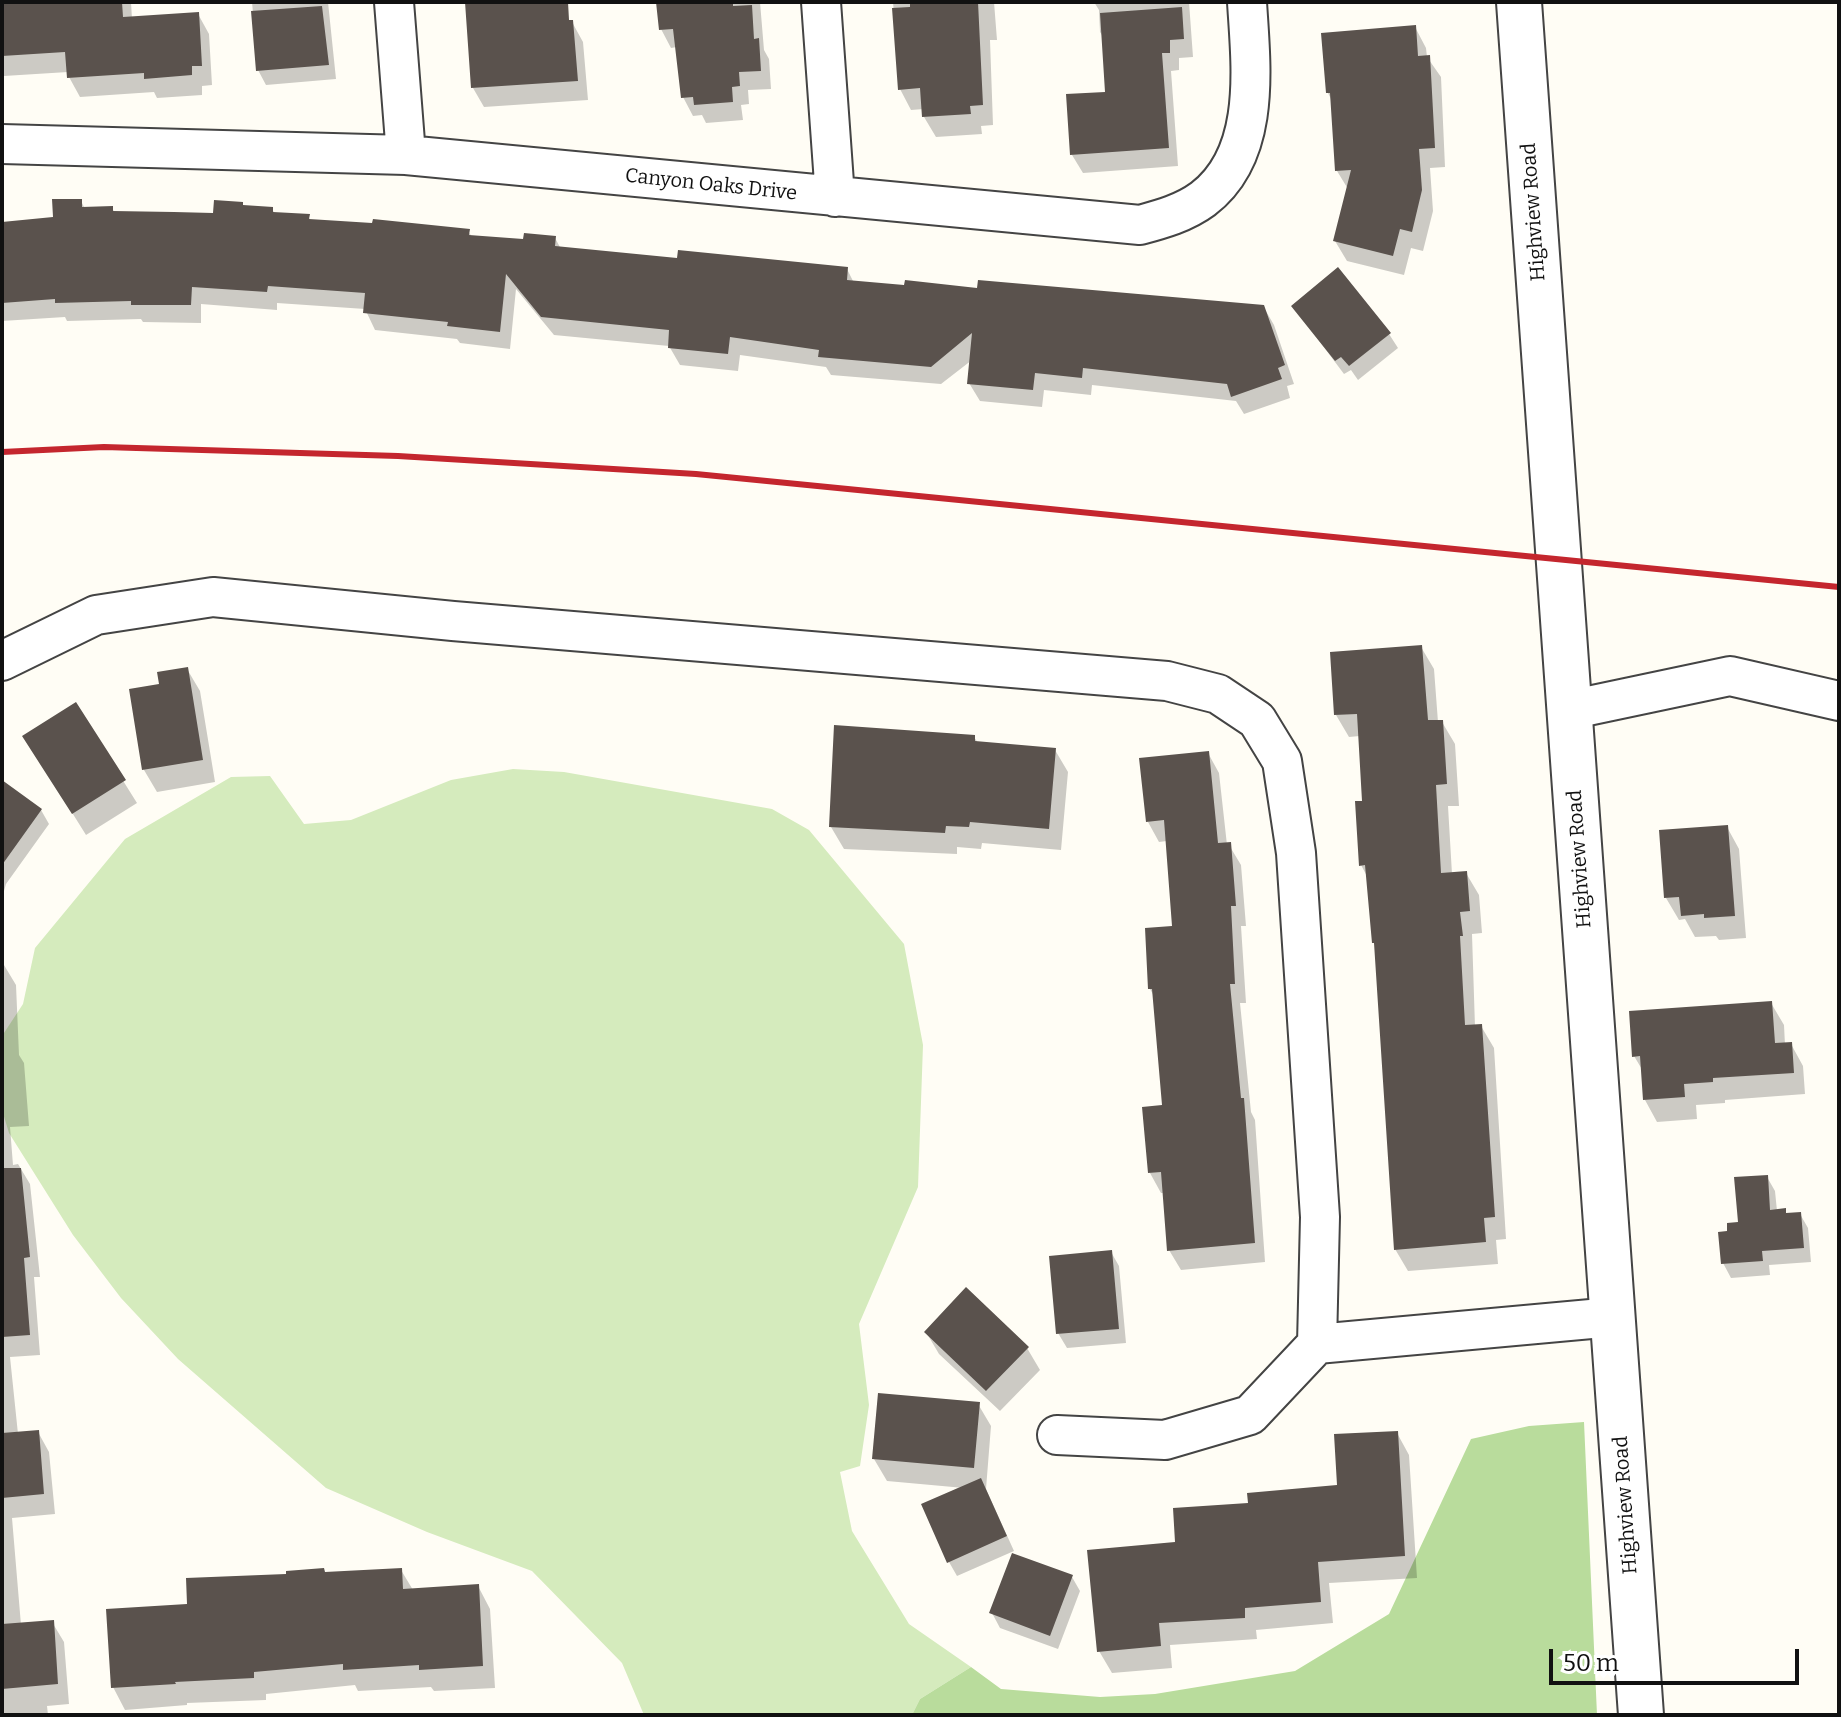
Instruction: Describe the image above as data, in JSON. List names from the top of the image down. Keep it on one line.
{"streets":{"street":["Canyon Oaks Drive","Highview Road"]},"scale_bar":"50 m"}
